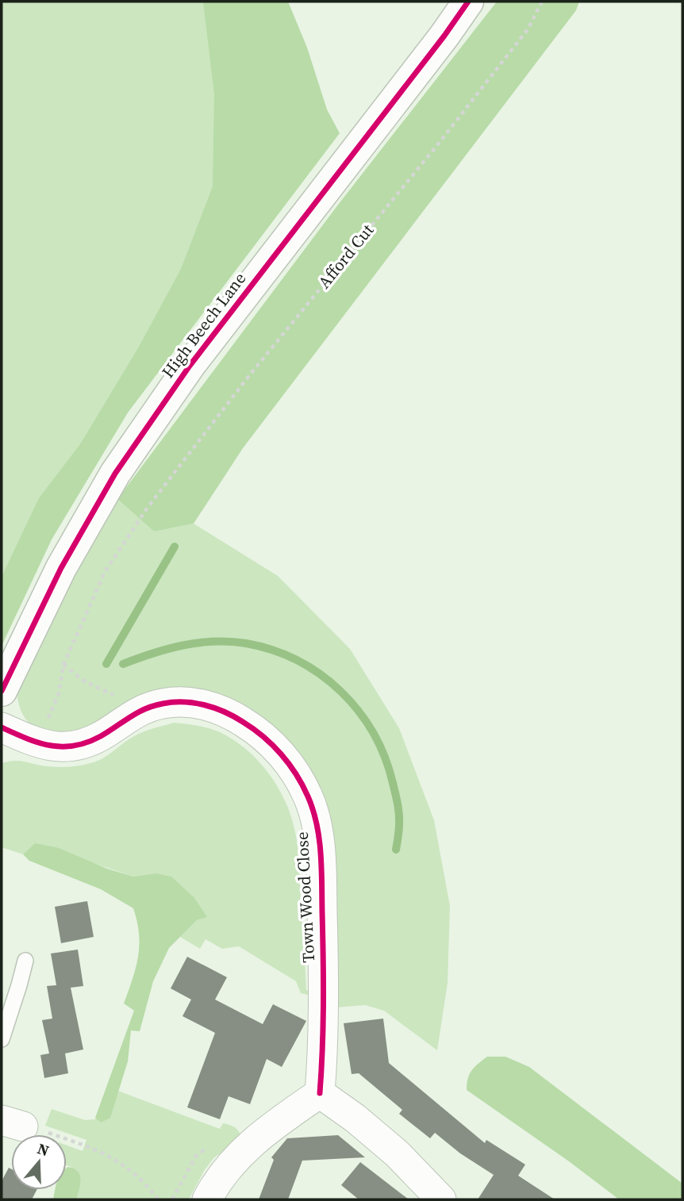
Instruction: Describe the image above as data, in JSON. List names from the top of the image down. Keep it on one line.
{"streets":{"street":["High Beech Lane","Town Wood Close"],"path":["Afford Cut"]},"north":"top"}
